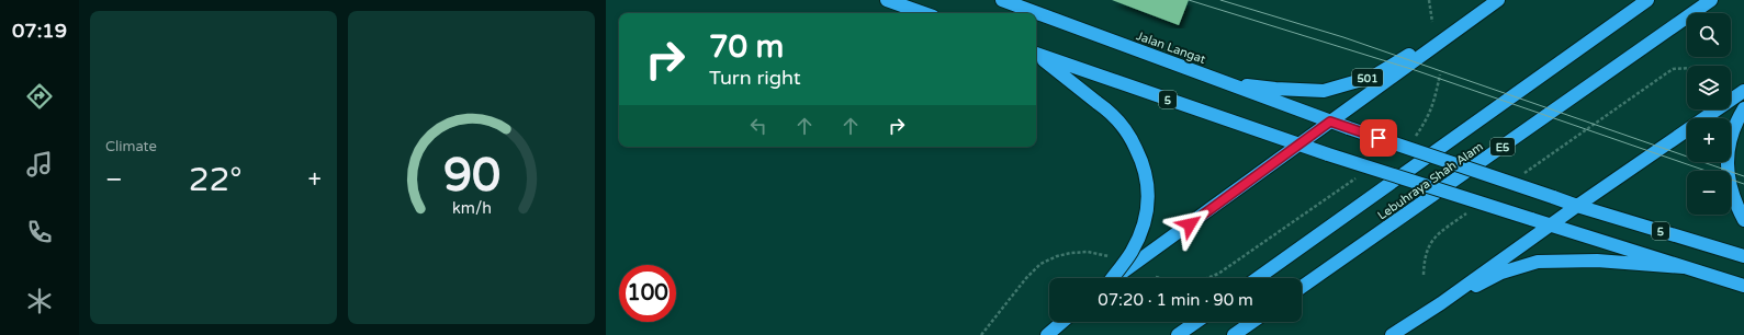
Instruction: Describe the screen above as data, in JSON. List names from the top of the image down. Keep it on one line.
{"streets":{"highway":["Jalan Langat","501","5","E5","Lebuhraya Shah Alam"]},"crossings":[["Jalan Langat","501"],["Jalan Langat","5"]],"page":{"tabs":"07:19","tile":"Climate","map_buttons":["+","−"],"turn":["70 m","Turn right"],"heat":["−","22°","+"],"limit":"100","trip":"07:20 · 1 min · 90 m","gauge":["90","km/h"]}}
